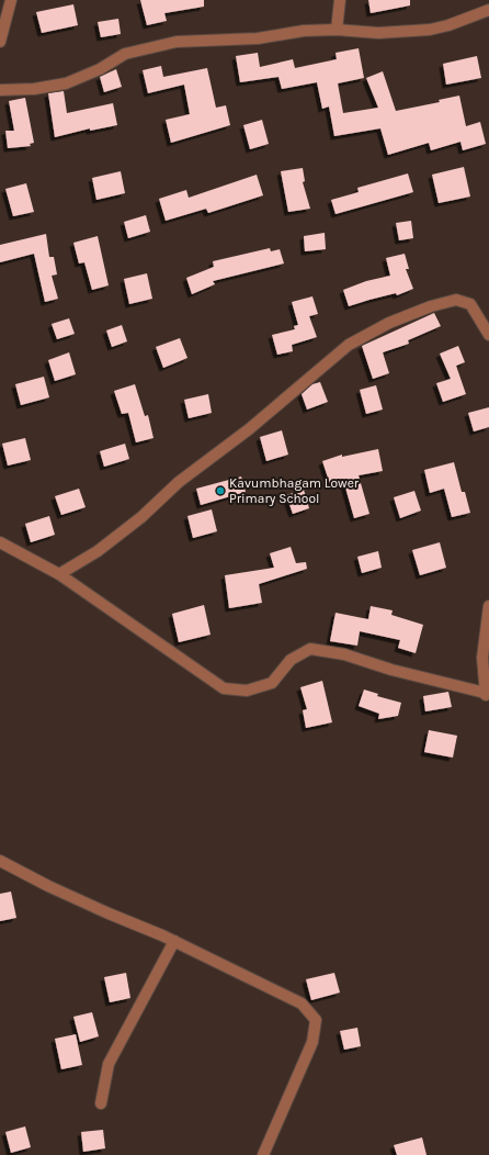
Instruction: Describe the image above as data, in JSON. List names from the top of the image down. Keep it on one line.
{"places":["Kavumbhagam Lower Primary School"]}
